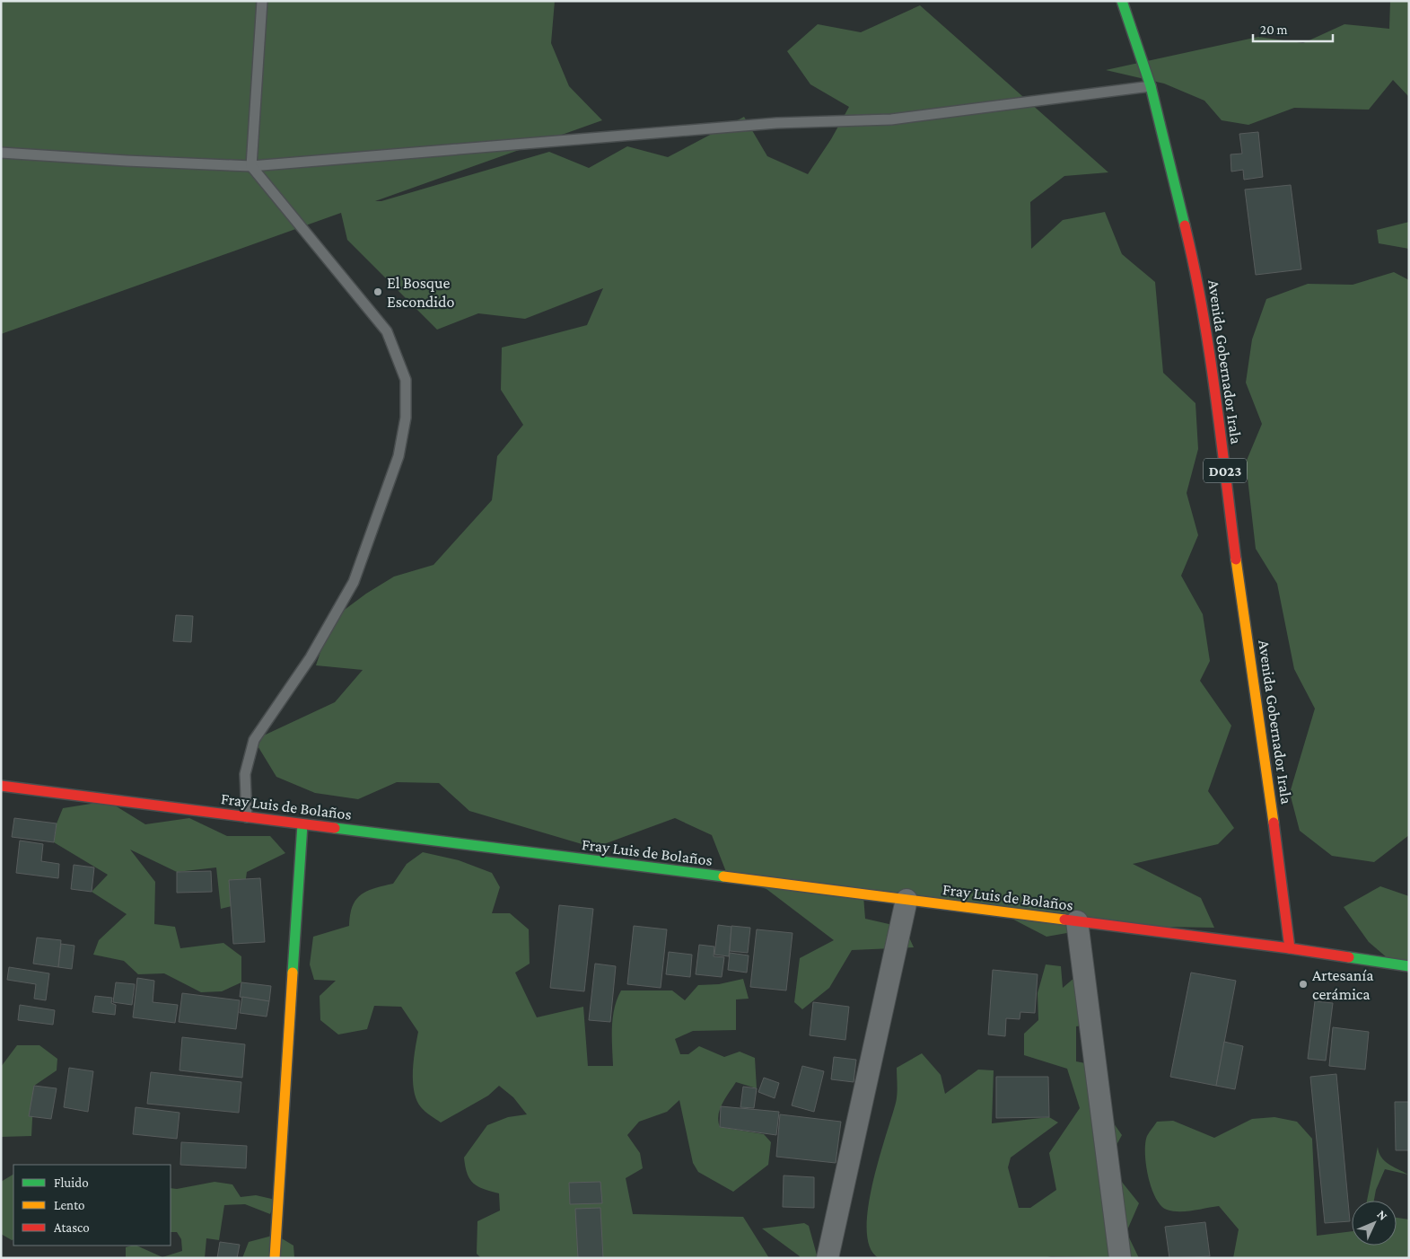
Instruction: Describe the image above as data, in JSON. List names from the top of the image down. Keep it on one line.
{"streets":{"street":["Avenida Gobernador Irala","D023","Fray Luis de Bolaños"]},"crossings":[["Avenida Gobernador Irala","Fray Luis de Bolaños"]],"places":["El Bosque Escondido","Artesanía cerámica"],"legend":["Fluido","Lento","Atasco"],"scale_bar":"20 m","north":"top right"}
